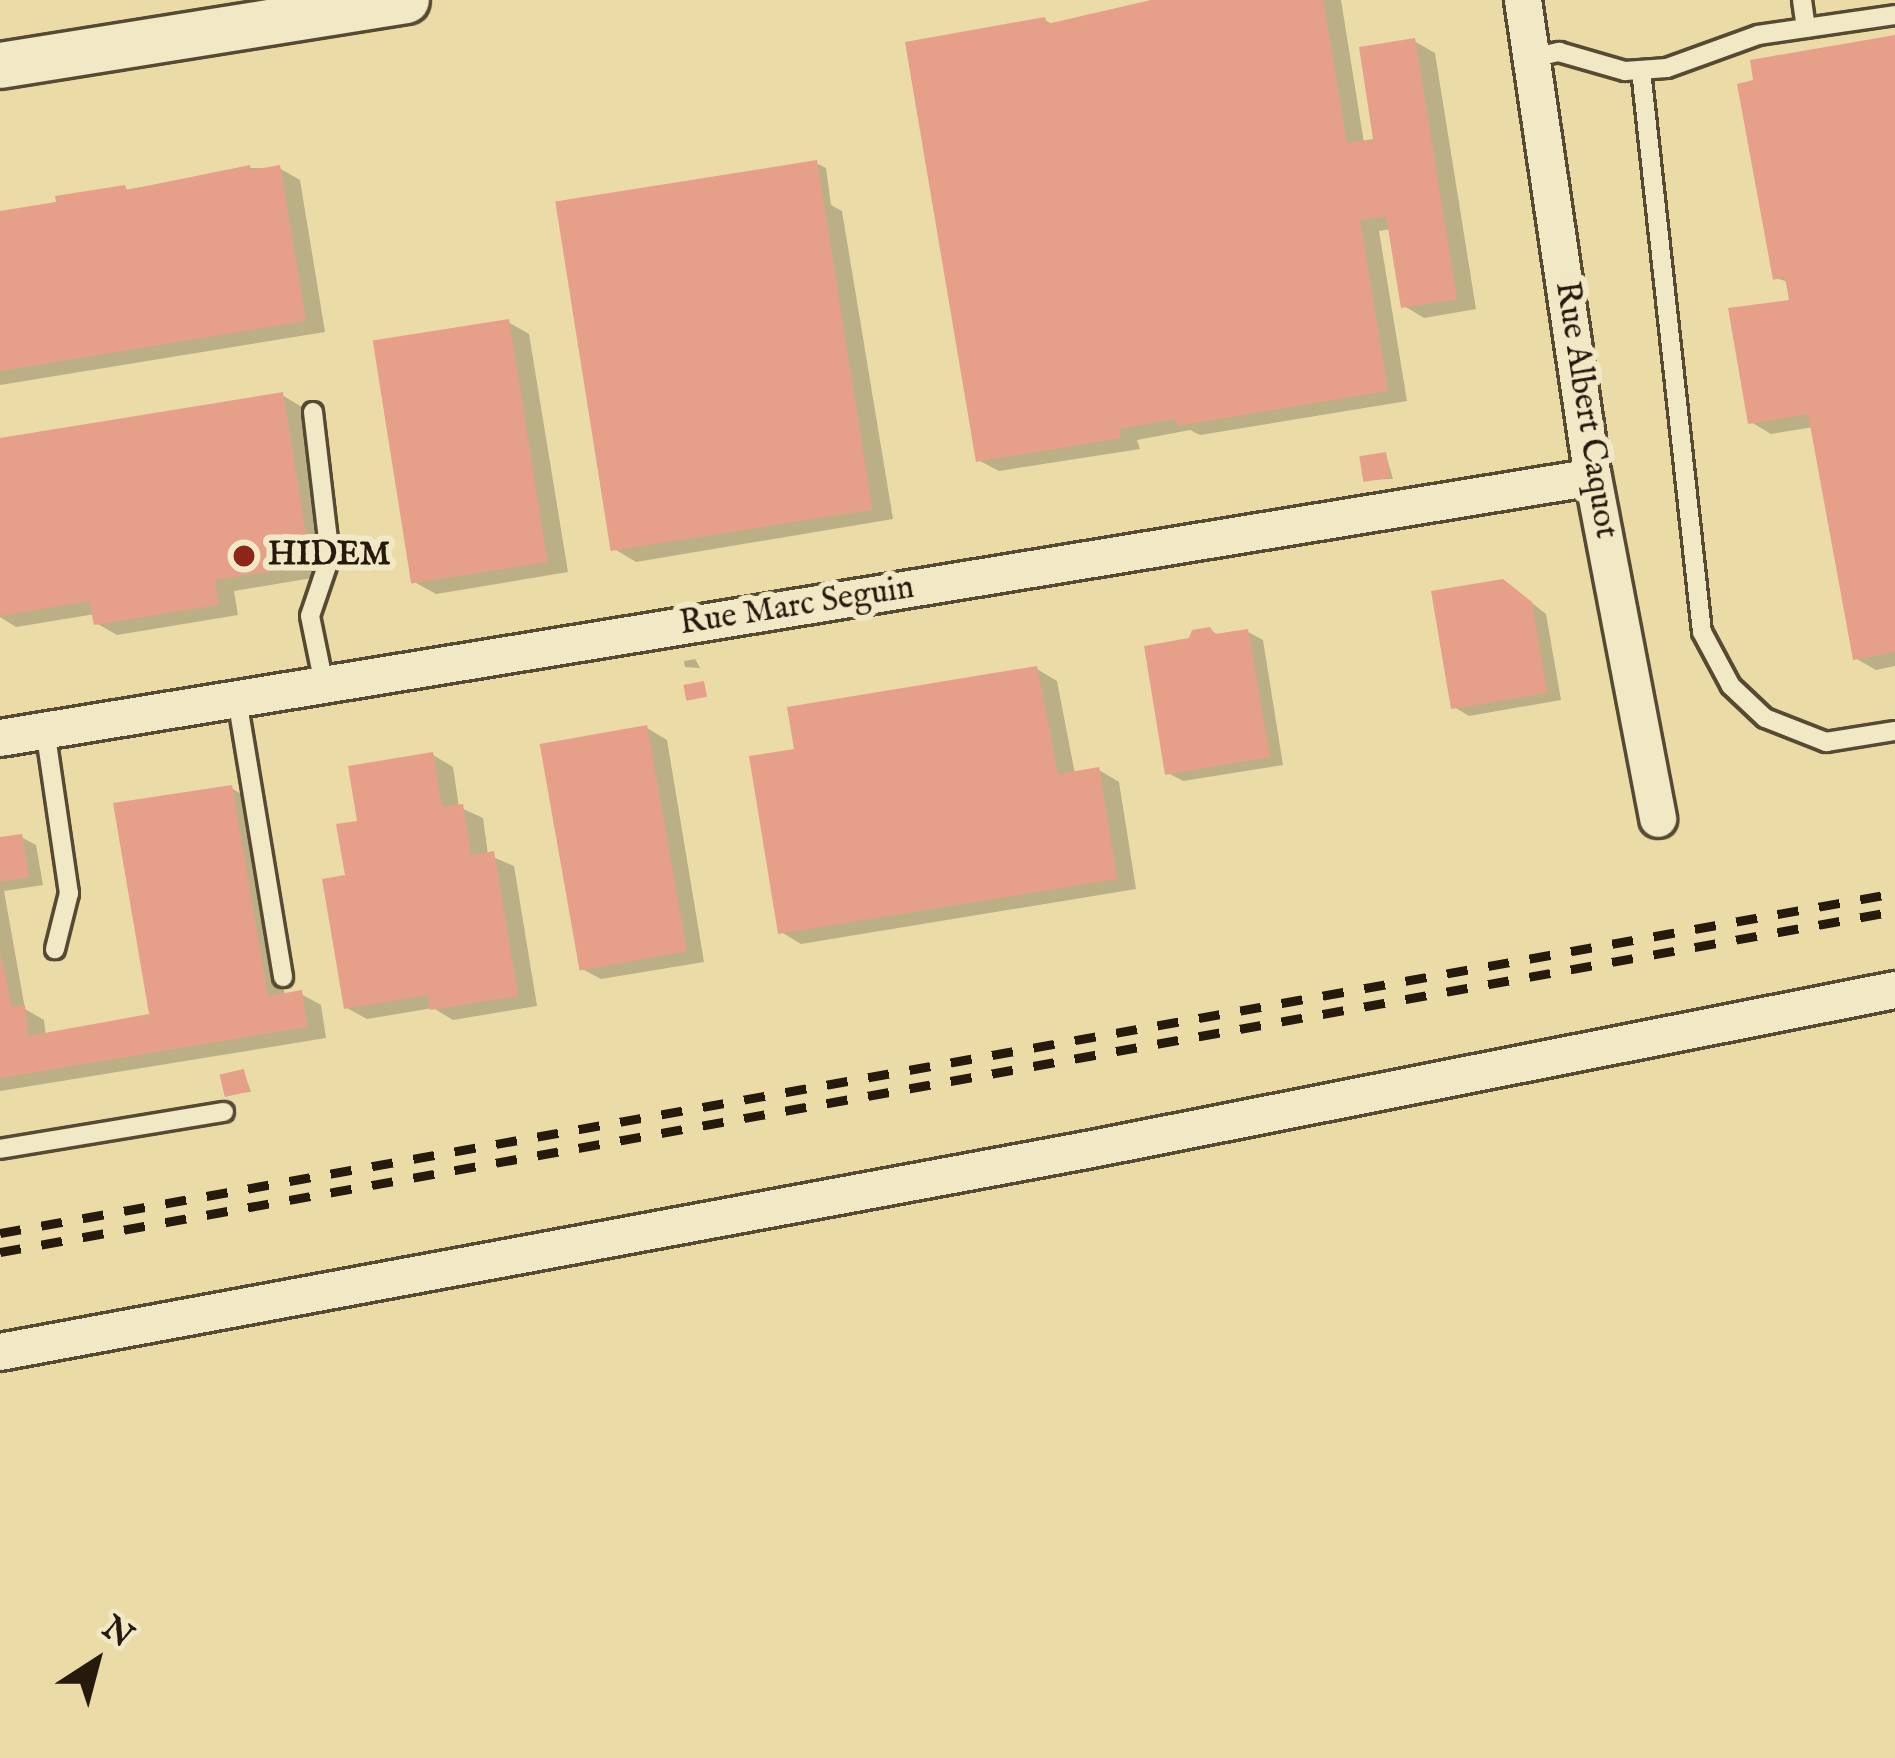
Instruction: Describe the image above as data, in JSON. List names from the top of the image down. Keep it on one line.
{"streets":{"street":["Rue Albert Caquot","Rue Marc Seguin"]},"crossings":[["Rue Albert Caquot","Rue Marc Seguin"]],"places":["HIDEM"],"north":"top right"}
